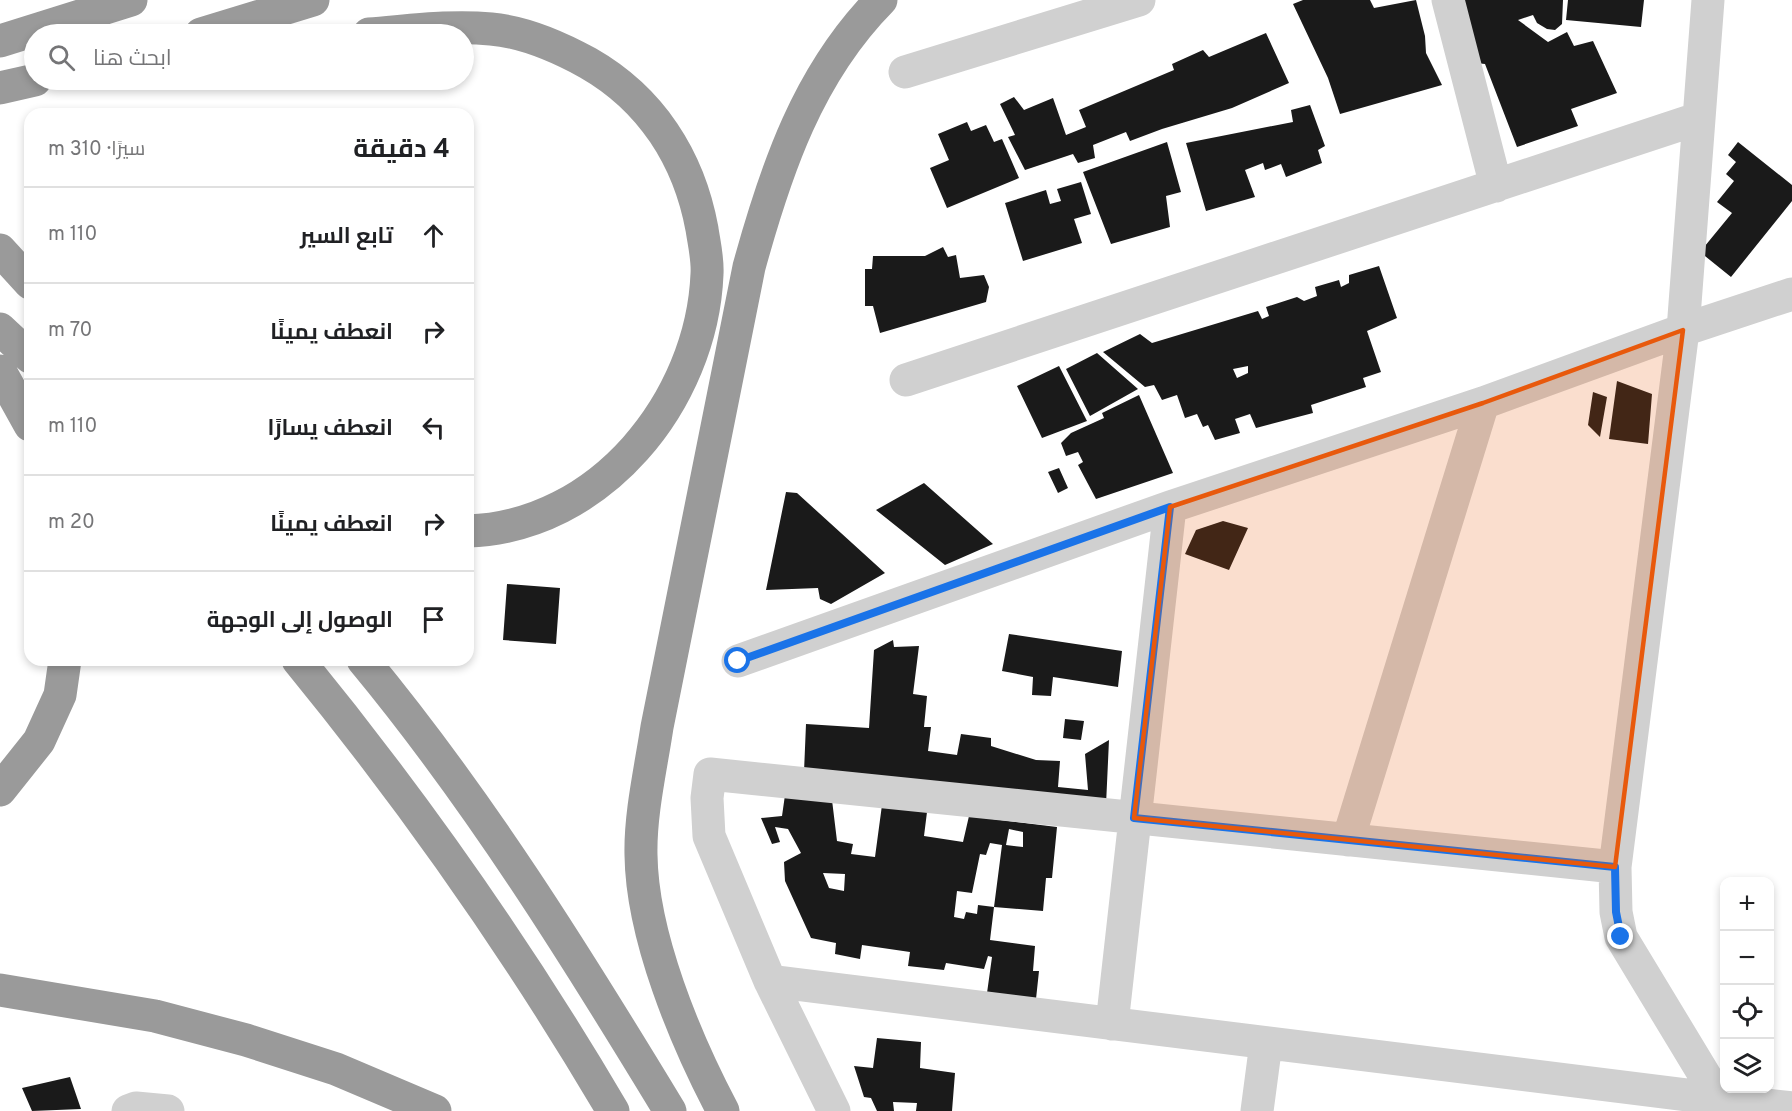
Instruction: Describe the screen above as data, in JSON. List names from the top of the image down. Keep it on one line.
{"page":{"search":"ابحث هنا","heading":["4 دقيقة","سيرًا · 310 m"],"list":[["تابع السير","110 m"],["انعطف يمينًا","70 m"],["انعطف يسارًا","110 m"],["انعطف يمينًا","20 m"],"الوصول إلى الوجهة"],"map_buttons":["+","−"]}}
